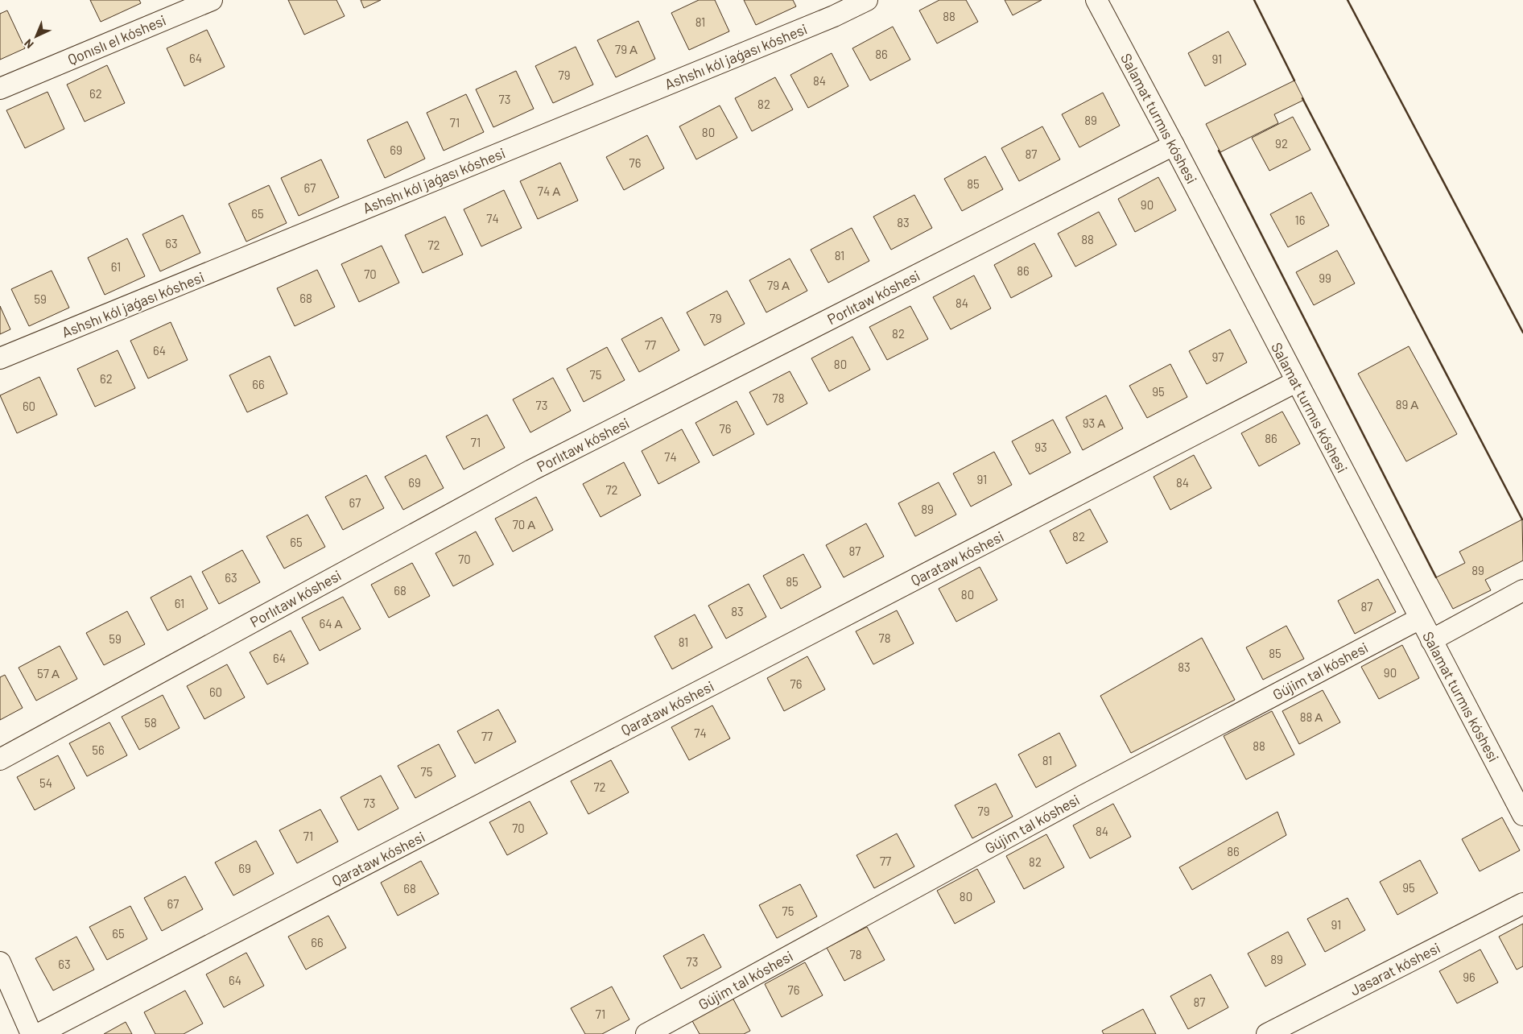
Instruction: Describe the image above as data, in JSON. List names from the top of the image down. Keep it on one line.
{"streets":{"street":["Qonıslı el kóshesi","Ashshı kól jaǵası kóshesi","Salamat turmıs kóshesi","Porlıtaw kóshesi","Qarataw kóshesi","Gújim tal kóshesi","Jasarat kóshesi"]},"crossings":[["Salamat turmıs kóshesi","Porlıtaw kóshesi"],["Salamat turmıs kóshesi","Qarataw kóshesi"],["Salamat turmıs kóshesi","Gújim tal kóshesi"]],"house_numbers":["88","81","79 А","86","64","91","79","84","62","73","82","89","71","80","92","69","87","76","85","67","74 А","90","65","74","16","83","88","63","72","81","61","86","70","99","79 А","68","59","84","79","82","77","64","97","80","75","62","66","95","78","89 А","73","60","93 А","76","86","71","93","74","91","69","84","72","67","89","70 А","82","65","87","70","89","63","85","68","80","61","87","83","64 А","78","59","81","85","64","83","90","57 А","76","60","88 А","58","74","77","88","56","81","75","54","72","73","79","70","84","71","86","77","82","69","95","68","80","67","75","91","65","66","78","89","73","63","96","64","76","87","71"],"north":"bottom left"}
